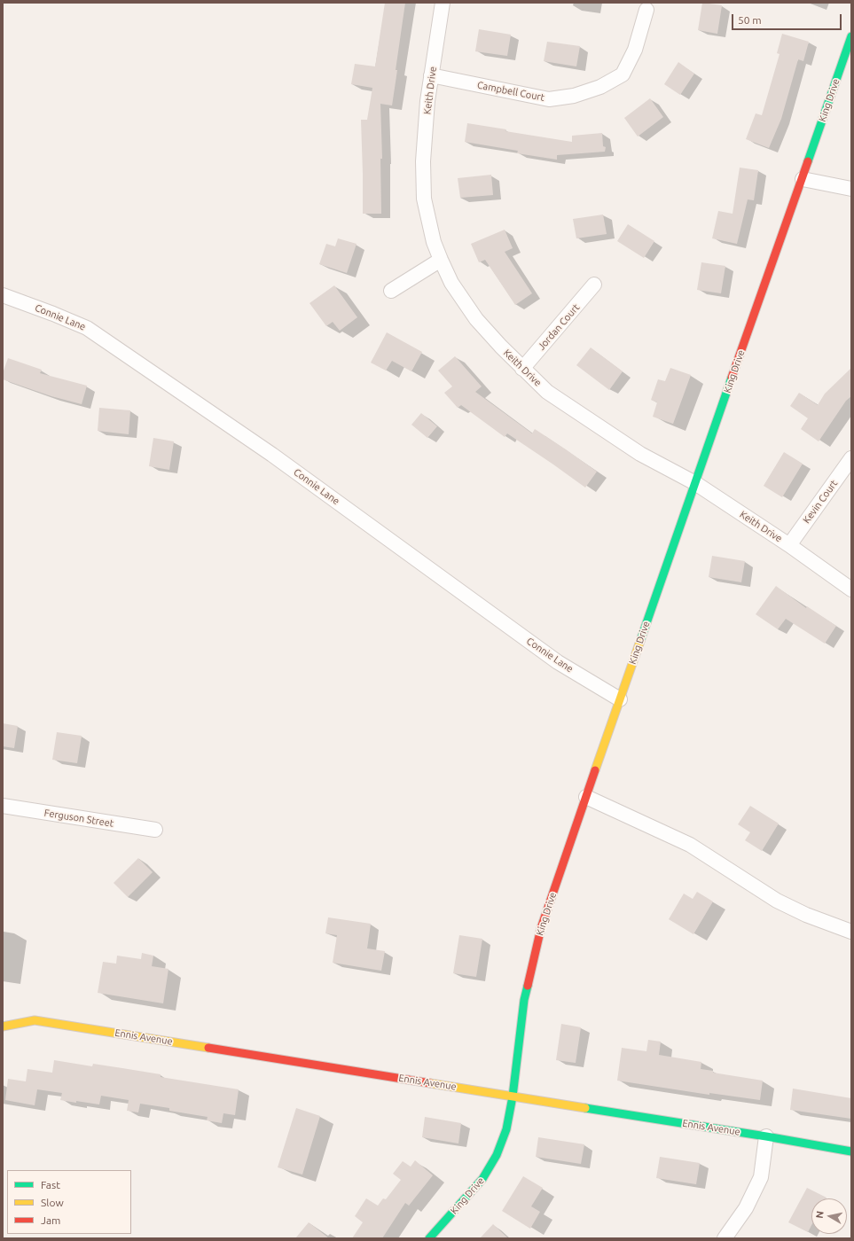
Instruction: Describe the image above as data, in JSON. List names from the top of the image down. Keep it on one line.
{"streets":{"street":["Keith Drive","Campbell Court","King Drive","Connie Lane","Jordan Court","Kevin Court","Ferguson Street","Ennis Avenue"]},"crossings":[["Keith Drive","Campbell Court"],["Keith Drive","King Drive"],["Keith Drive","Jordan Court"],["Keith Drive","Kevin Court"],["King Drive","Connie Lane"],["King Drive","Ennis Avenue"]],"legend":["Fast","Slow","Jam"],"scale_bar":"50 m","north":"left"}
